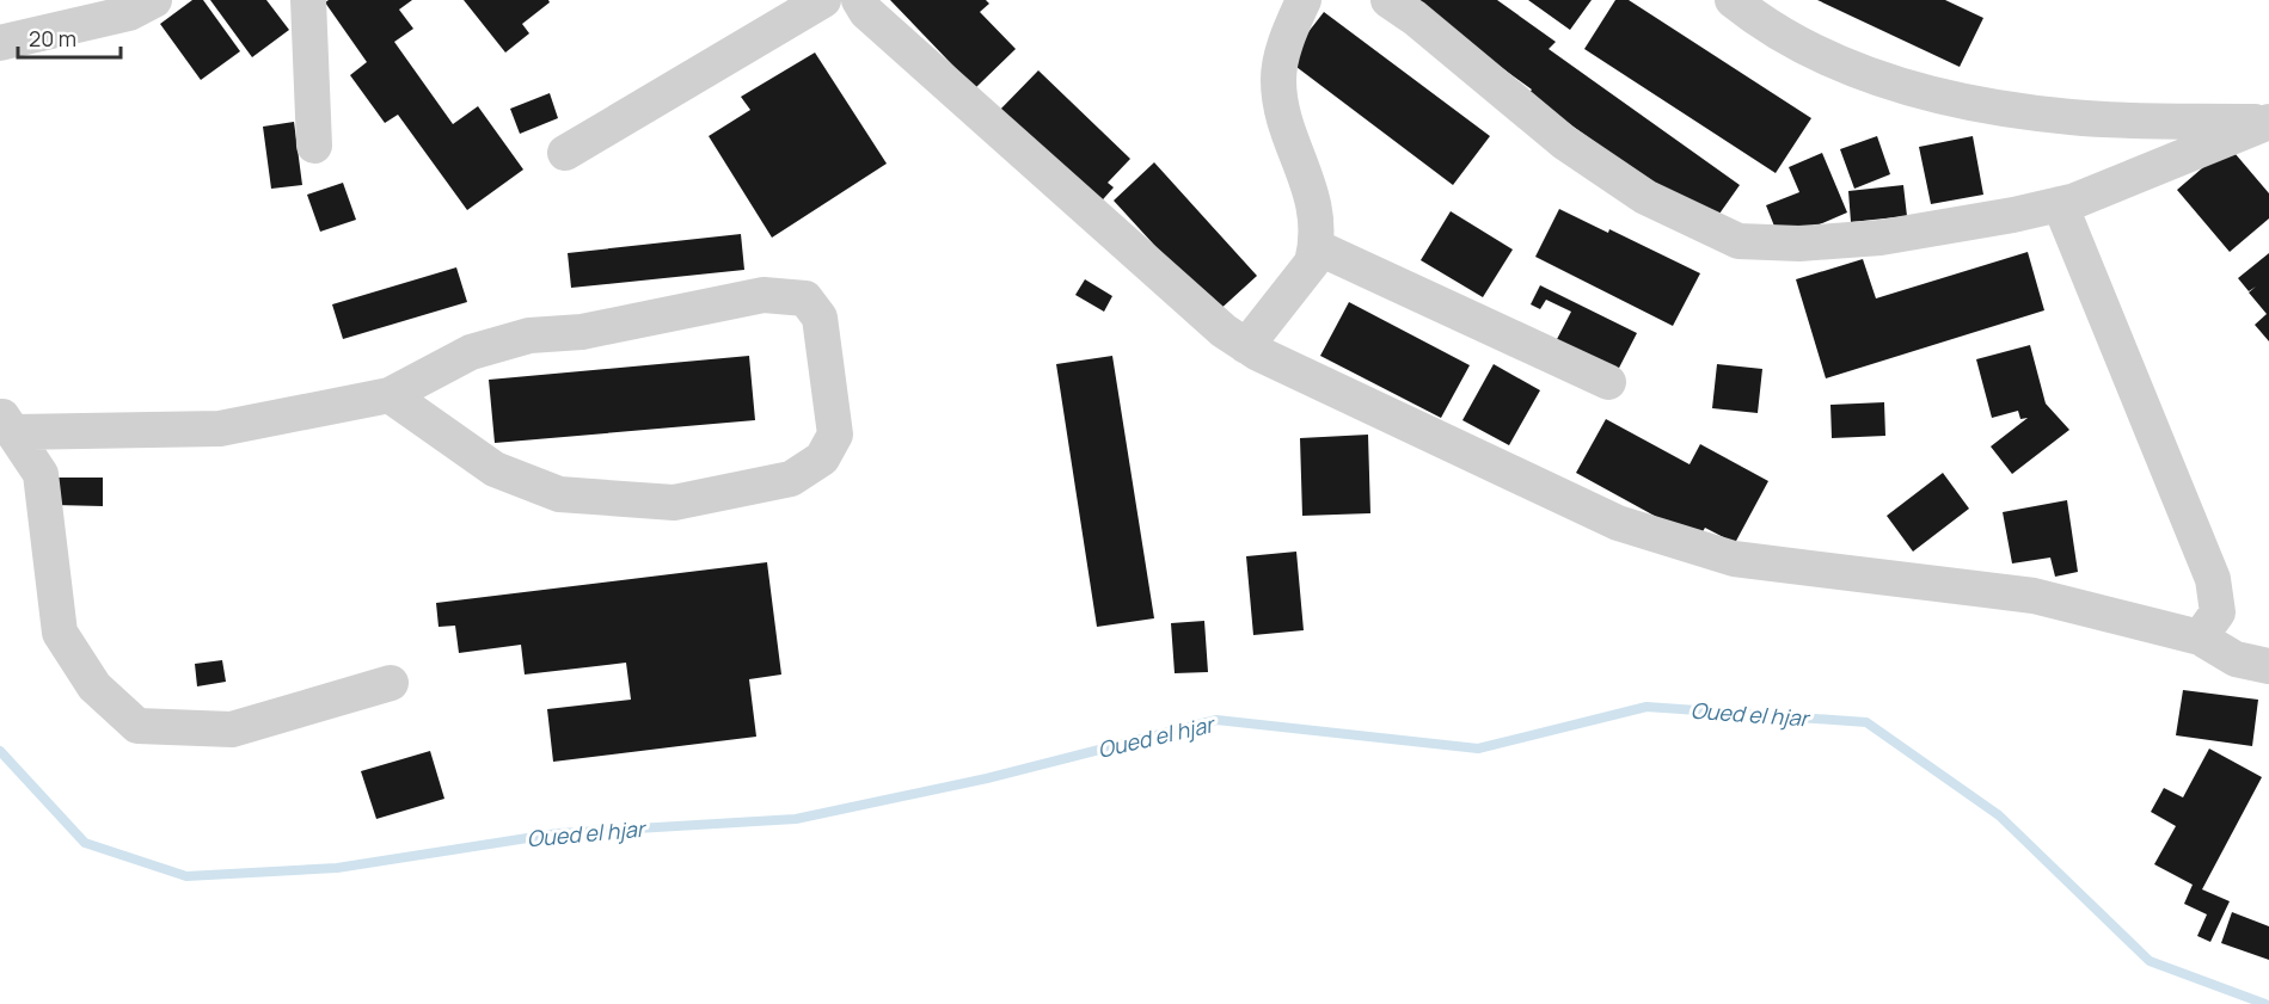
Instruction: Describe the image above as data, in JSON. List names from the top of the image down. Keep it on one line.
{"water":["Oued el hjar"],"scale_bar":"20 m"}
